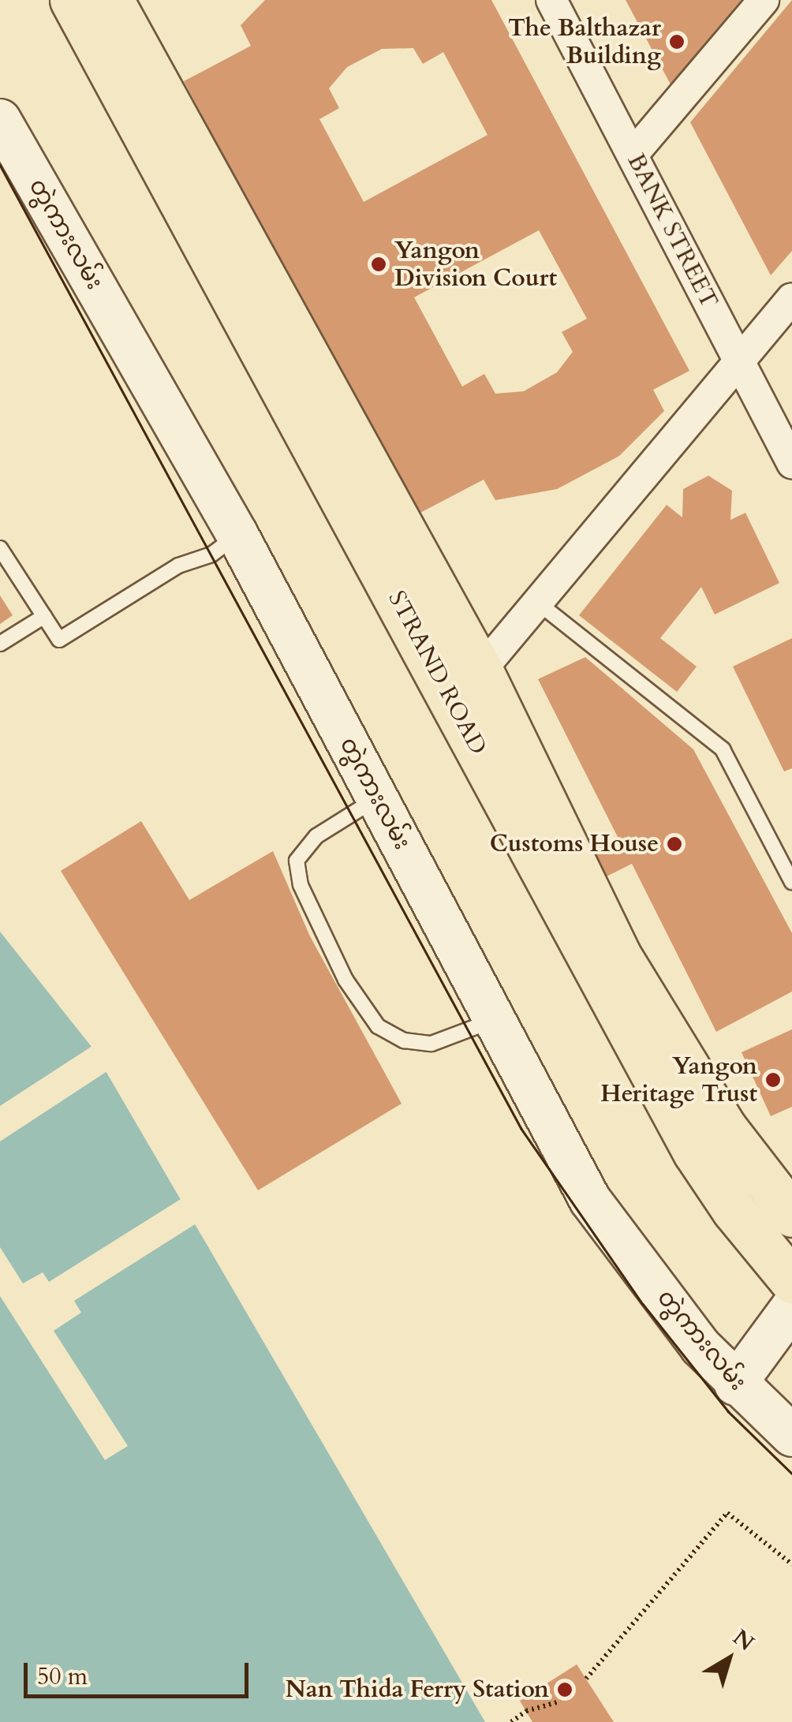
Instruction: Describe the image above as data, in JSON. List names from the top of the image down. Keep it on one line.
{"streets":{"main road":["တွဲကားလမ်း","STRAND ROAD"],"street":["BANK STREET"]},"places":["The Balthazar Building","Yangon Division Court","Customs House","Yangon Heritage Trust","Nan Thida Ferry Station"],"scale_bar":"50 m","north":"top right"}
